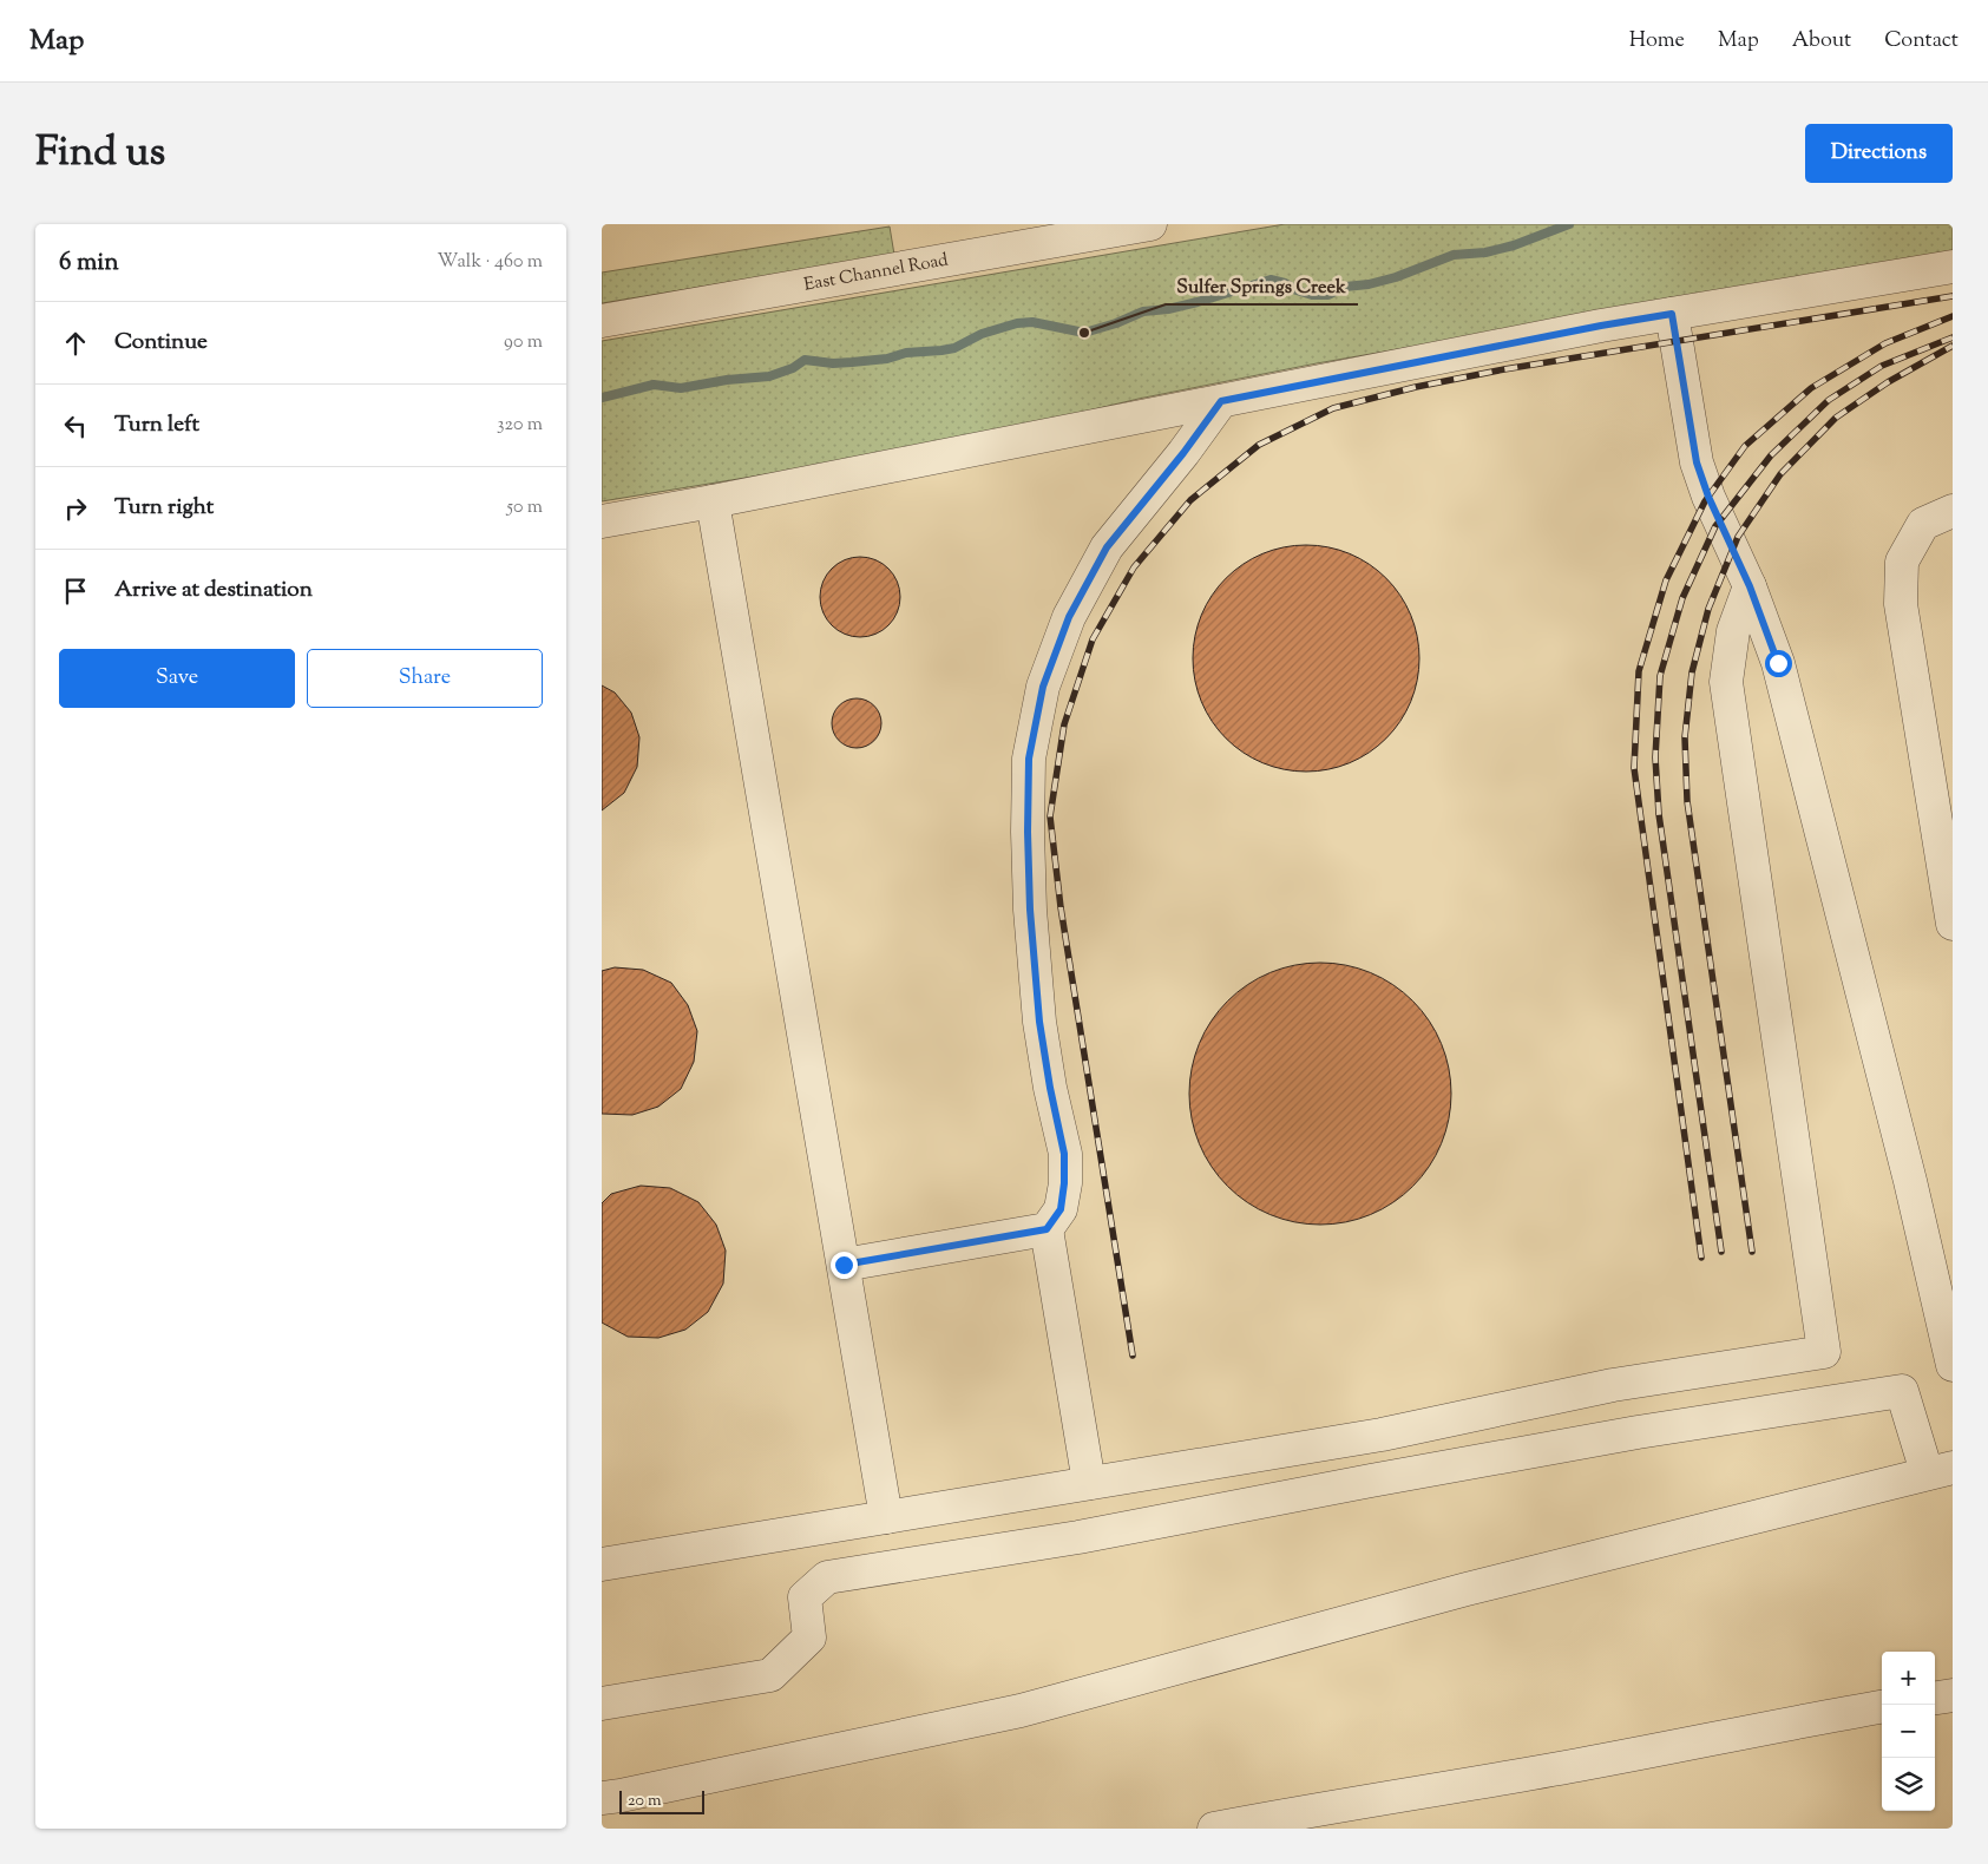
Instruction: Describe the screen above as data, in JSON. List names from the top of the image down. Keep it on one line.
{"streets":{"street":["East Channel Road"]},"places":["Sulfer Springs Creek"],"scale_bar":"20 m","page":{"header":"Map","nav":["Home","Map","About","Contact"],"title":"Find us","buttons":["Directions",["Save","Share"]],"heading":["6 min","Walk · 460 m"],"list":[["Continue","90 m"],["Turn left","320 m"],["Turn right","50 m"],"Arrive at destination"],"map_buttons":["+","−"],"scale":"20 m"}}
